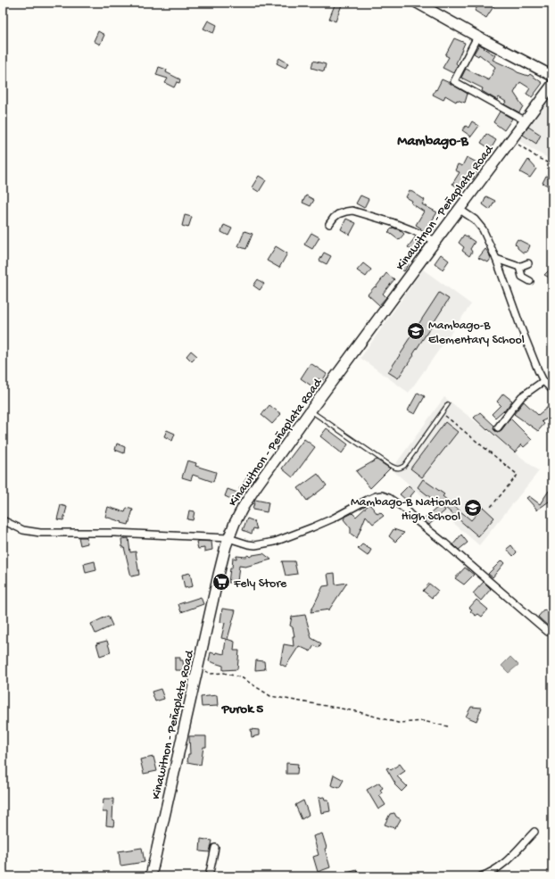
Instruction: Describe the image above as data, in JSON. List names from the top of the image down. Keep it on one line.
{"streets":{"street":["Kinawitnon - Peñaplata Road"]},"districts":["Mambago-B","Purok 5"],"places":{"school or university":["Mambago-B Elementary School","Mambago-B National High School"],"supermarket":["Fely Store"]}}
